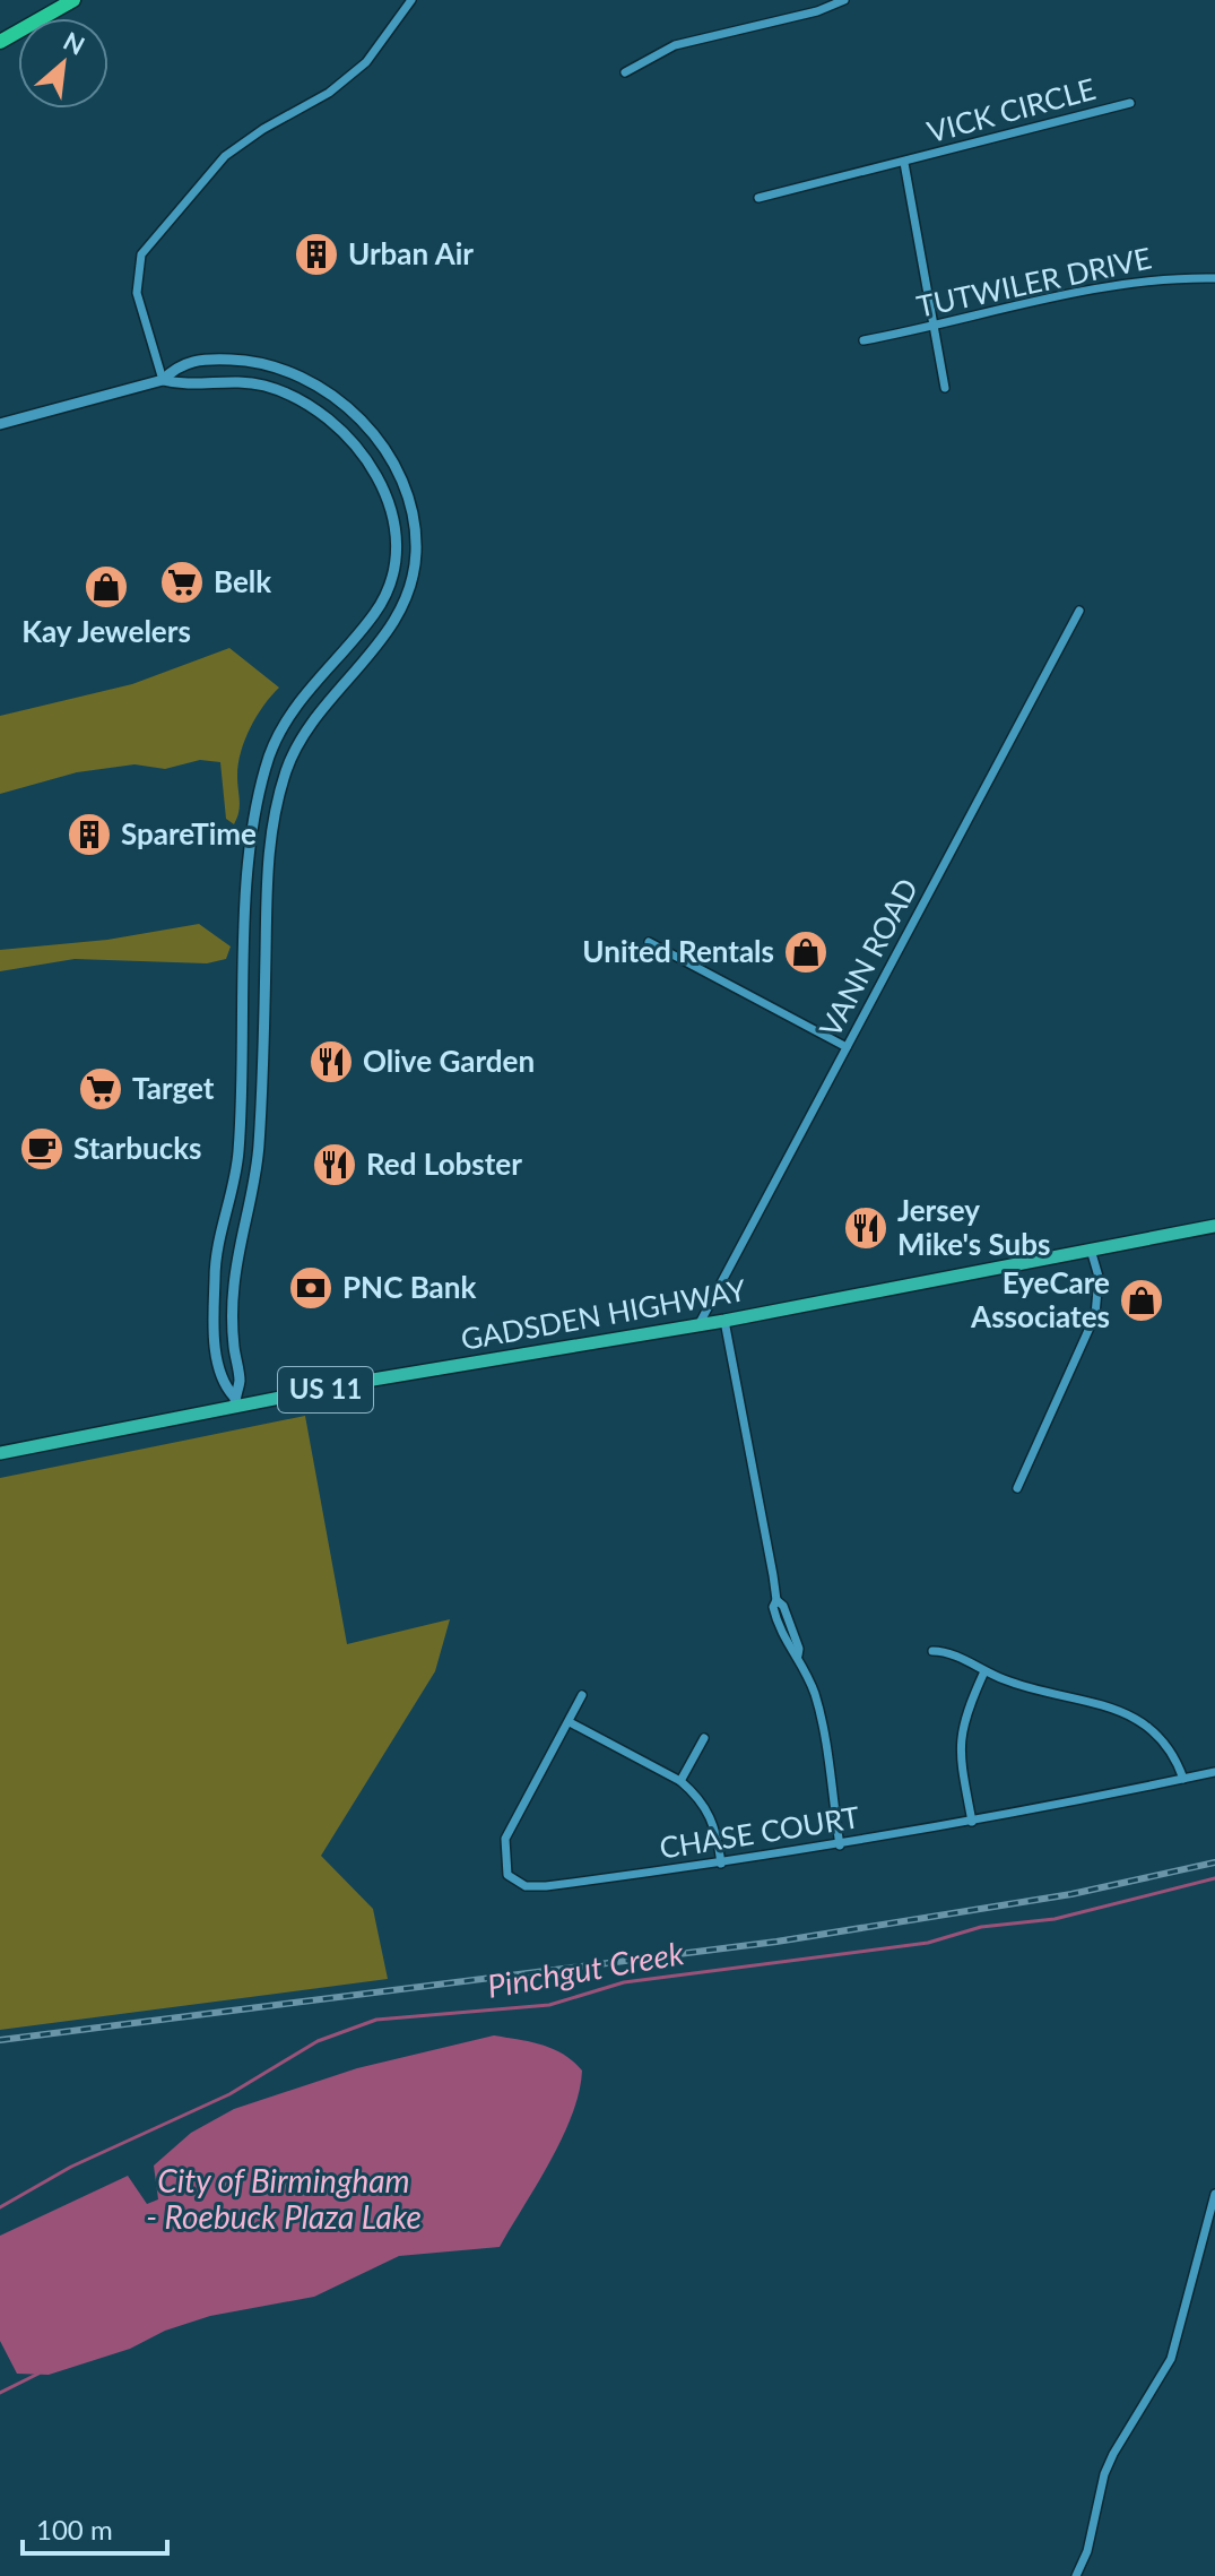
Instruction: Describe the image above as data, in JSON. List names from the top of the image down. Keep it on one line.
{"streets":{"main road":["GADSDEN HIGHWAY","US 11"],"street":["VICK CIRCLE","TUTWILER DRIVE","VANN ROAD","CHASE COURT"]},"crossings":[["VICK CIRCLE","TUTWILER DRIVE"],["VANN ROAD","GADSDEN HIGHWAY"]],"water":["Pinchgut Creek","City of Birmingham - Roebuck Plaza Lake"],"places":{"building":["Urban Air","SpareTime"],"supermarket":["Belk","Target"],"shop":["Kay Jewelers","United Rentals","EyeCare Associates"],"restaurant":["Olive Garden","Red Lobster","Jersey Mike's Subs"],"cafe":["Starbucks"],"bank":["PNC Bank"]},"scale_bar":"100 m","north":"top right"}
